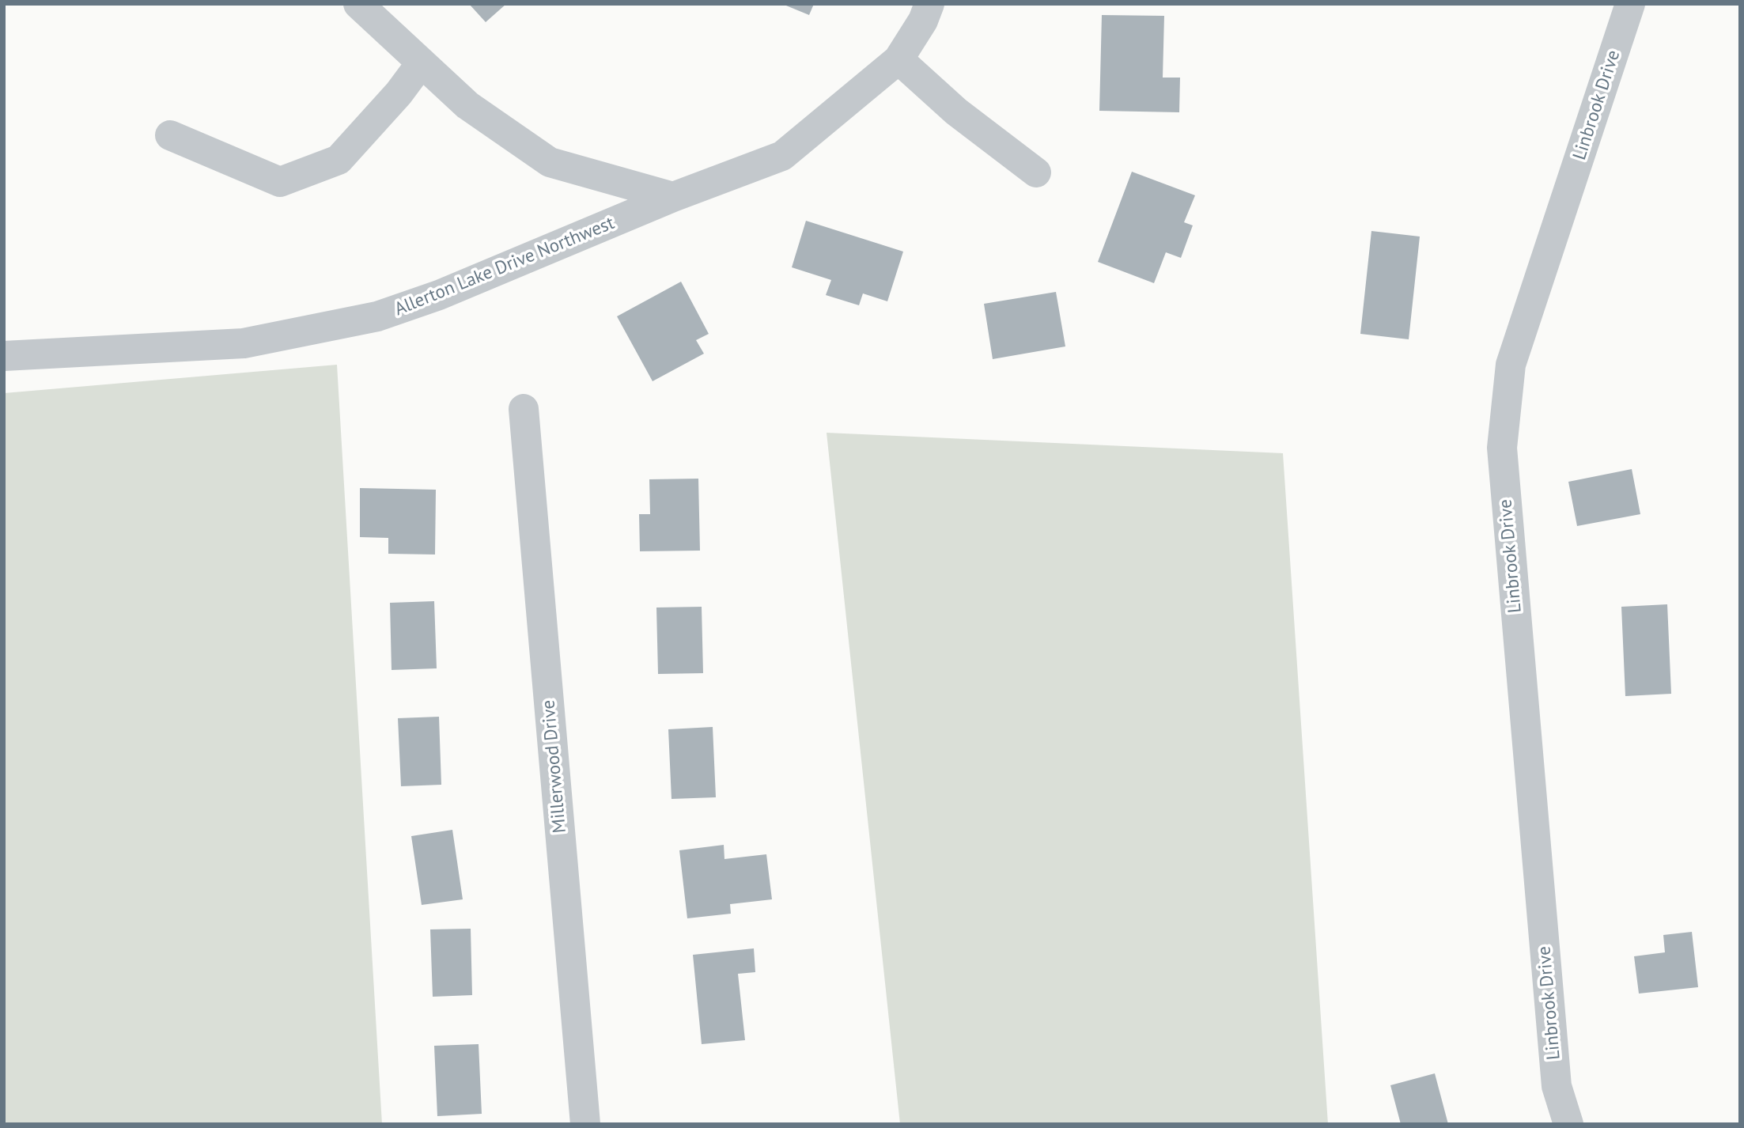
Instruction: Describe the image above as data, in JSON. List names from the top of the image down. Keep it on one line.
{"streets":{"street":["Linbrook Drive","Allerton Lake Drive Northwest","Millerwood Drive"]}}
